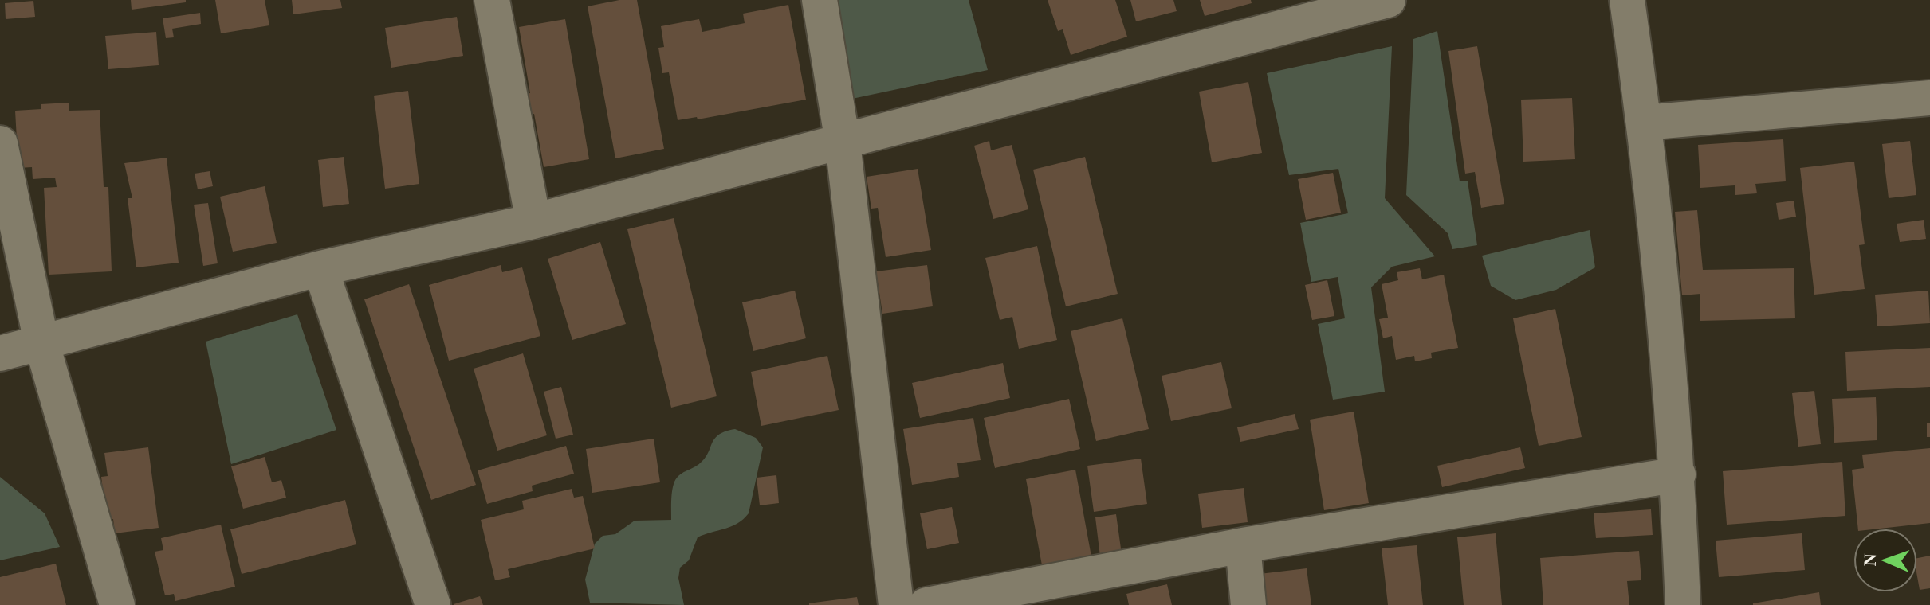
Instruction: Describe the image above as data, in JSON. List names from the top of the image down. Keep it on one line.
{"north":"left"}
